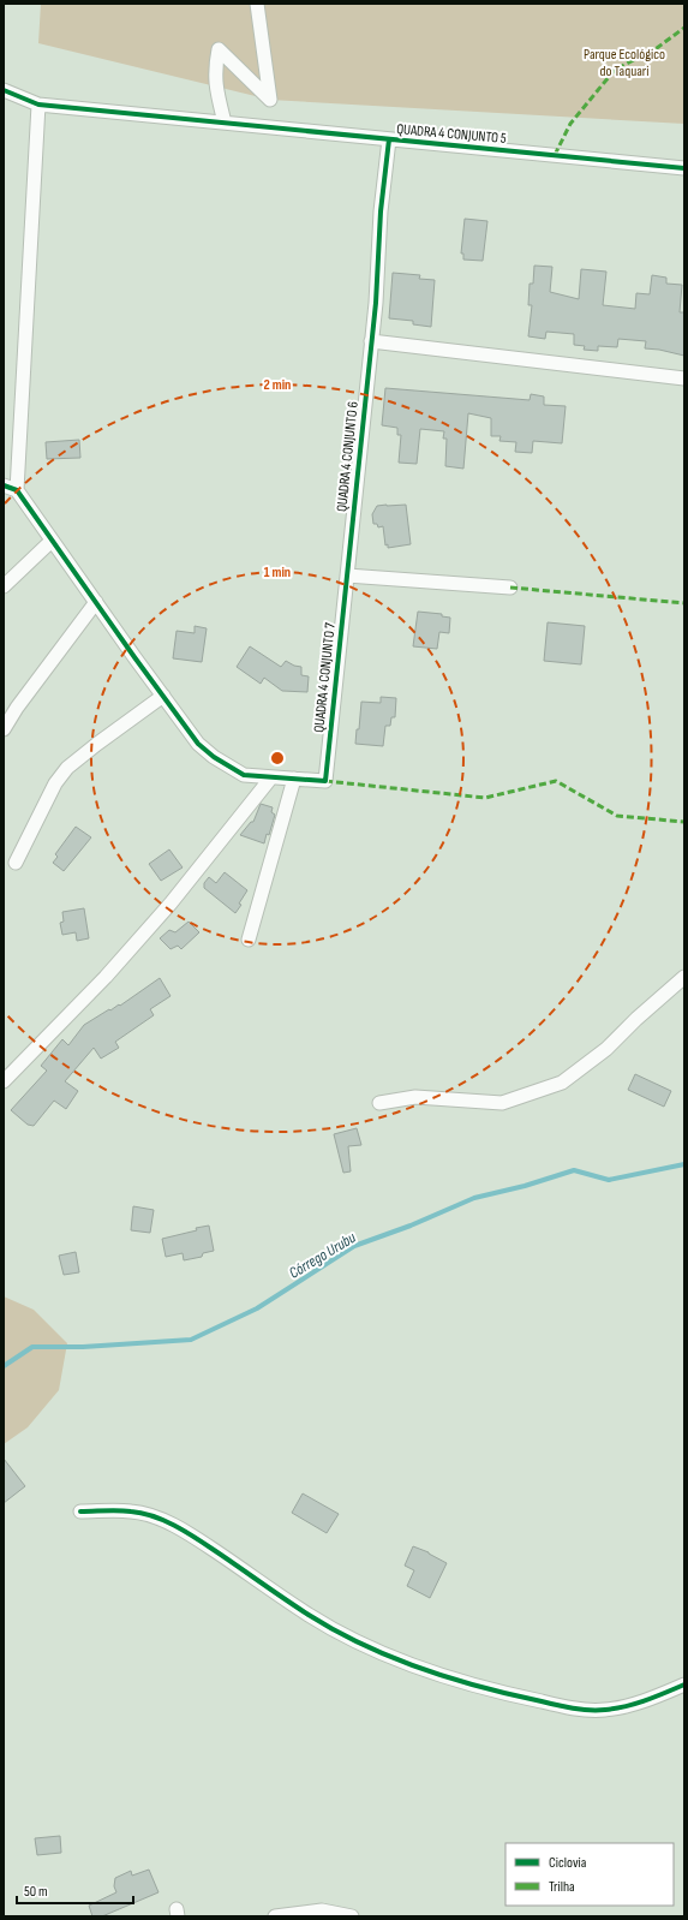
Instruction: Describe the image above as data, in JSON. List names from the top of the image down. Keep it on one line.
{"streets":{"street":["QUADRA 4 CONJUNTO 5","QUADRA 4 CONJUNTO 6","QUADRA 4 CONJUNTO 7"]},"crossings":[["QUADRA 4 CONJUNTO 5","QUADRA 4 CONJUNTO 6"],["QUADRA 4 CONJUNTO 6","QUADRA 4 CONJUNTO 7"]],"water":["Córrego Urubu"],"parks":["Parque Ecológico do Taquari"],"legend":["Ciclovia","Trilha"],"scale_bar":"50 m","rings":["2 min","1 min"]}
